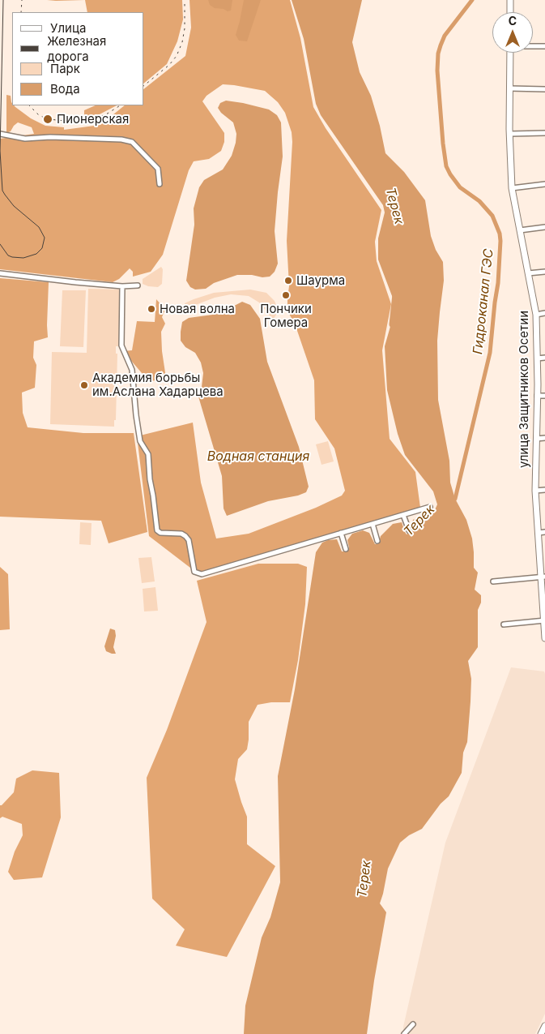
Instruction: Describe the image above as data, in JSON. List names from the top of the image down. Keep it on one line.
{"streets":{"street":["улица Защитников Осетии"]},"water":["Терек","Гидроканал ГЭС","Водная станция"],"places":["Пионерская","Шаурма","Пончики Гомера","Новая волна","Академия борьбы им.Аслана Хадарцева"],"legend":["Улица","Железная дорога","Парк","Вода"],"north":"top"}
